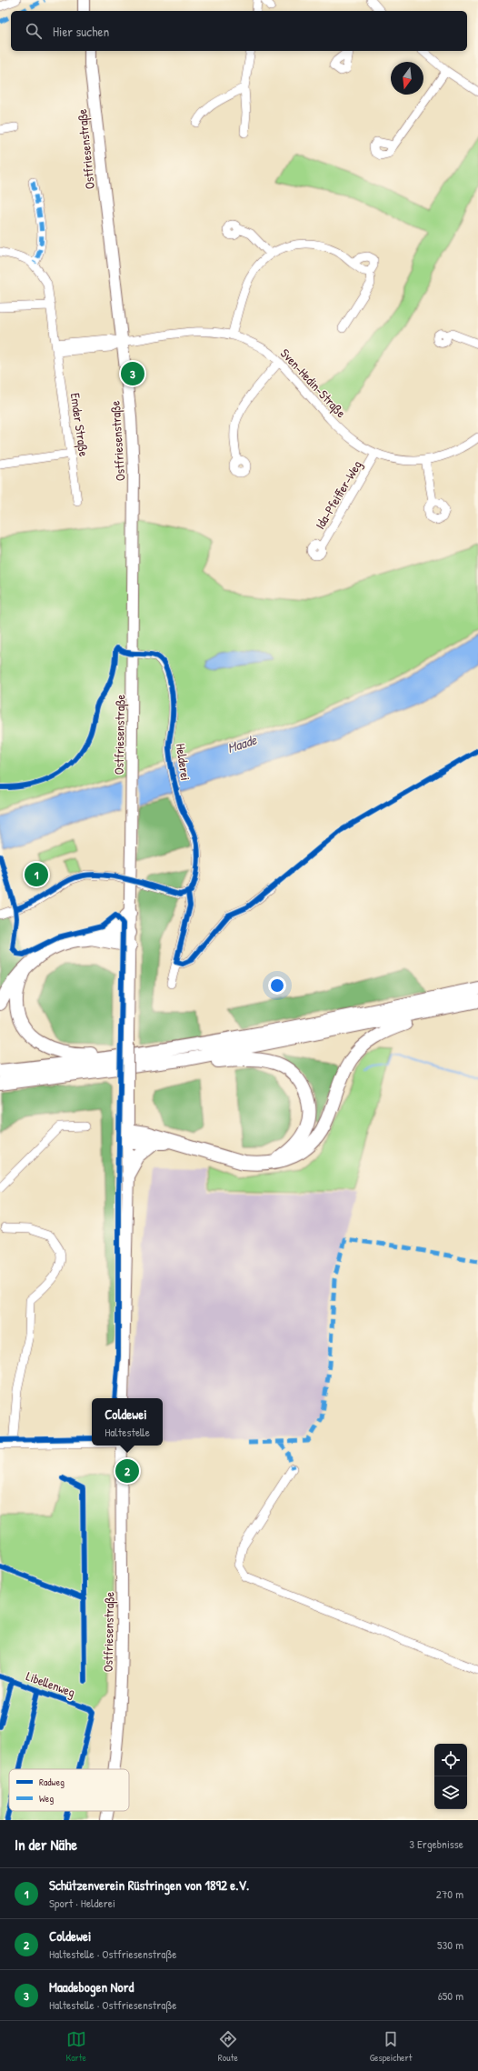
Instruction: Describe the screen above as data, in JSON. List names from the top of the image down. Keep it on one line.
{"streets":{"main road":["Ostfriesenstraße"],"street":["Sven-Hedin-Straße","Emder Straße","Ida-Pfeiffer-Weg","Helderei"],"cycle path":["Libellenweg"]},"crossings":[["Ostfriesenstraße","Sven-Hedin-Straße"],["Ostfriesenstraße","Helderei"],["Sven-Hedin-Straße","Ida-Pfeiffer-Weg"]],"water":["Maade"],"legend":["Radweg","Weg"],"north":"bottom","page":{"search":"Hier suchen","pins":["3","1","2"],"popup":["Coldewei","Haltestelle"],"heading":["In der Nähe","3 Ergebnisse"],"list":[{"mark":"1","name":"Schützenverein Rüstringen von 1892 e.V.","note":"Sport · Helderei","value":"270 m"},{"mark":"2","name":"Coldewei","note":"Haltestelle · Ostfriesenstraße","value":"530 m"},{"mark":"3","name":"Maadebogen Nord","note":"Haltestelle · Ostfriesenstraße","value":"650 m"}],"nav":["Karte","Route","Gespeichert"]}}
